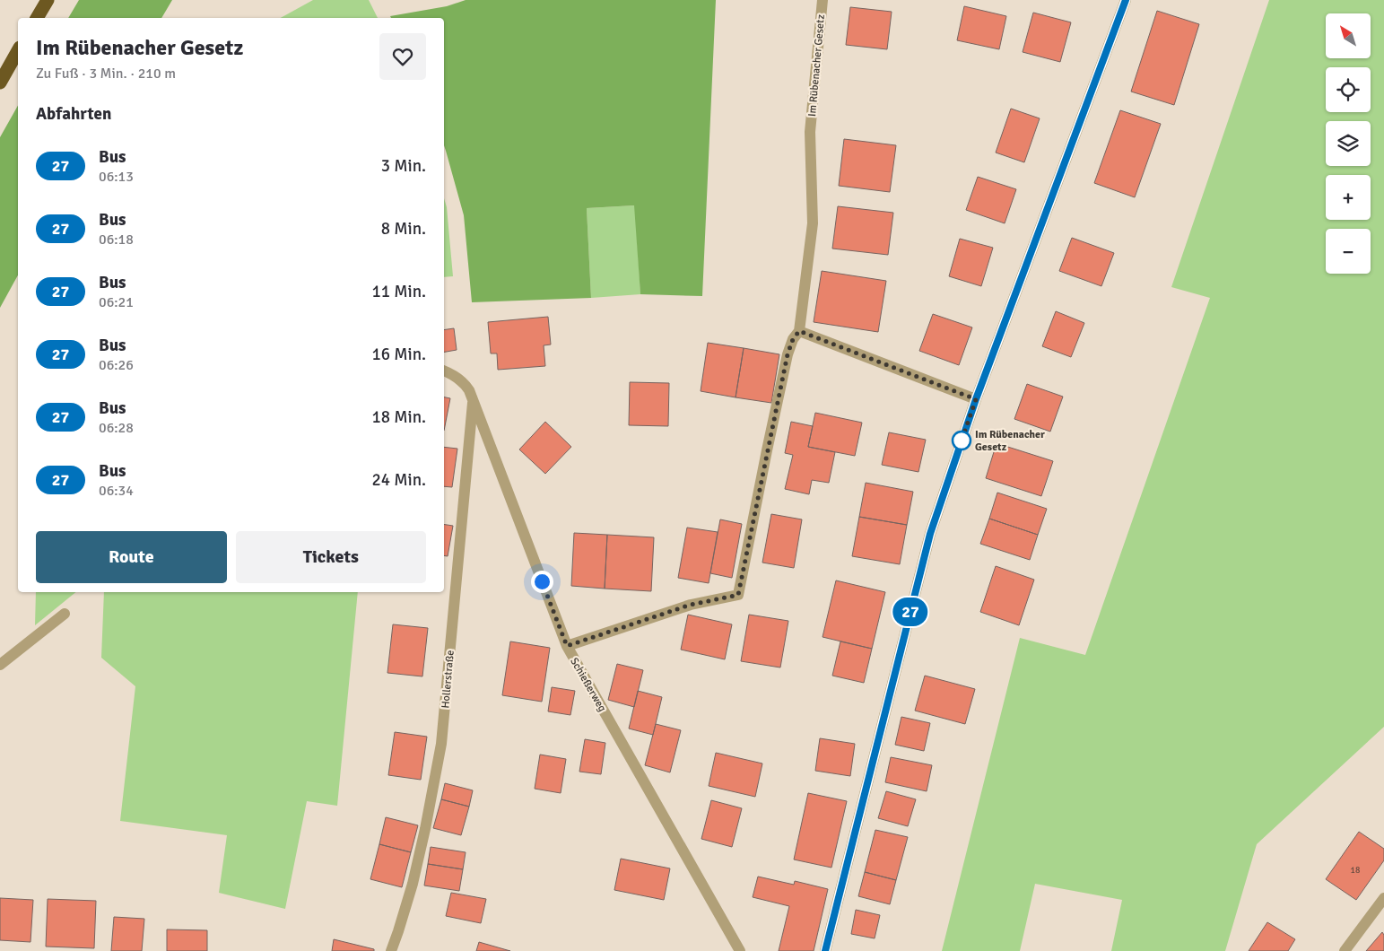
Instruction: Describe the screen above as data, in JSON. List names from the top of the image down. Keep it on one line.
{"streets":{"street":["Im Rübenacher Gesetz","Hollerstraße","Schießerweg"]},"crossings":[["Hollerstraße","Schießerweg"]],"places":["Im Rübenacher Gesetz"],"lines":["bus line 27"],"house_numbers":["18"],"north":"top left","page":{"on_map":"27","map_buttons":["+","−"],"heading":[["Im Rübenacher Gesetz","Zu Fuß · 3 Min. · 210 m"],"Abfahrten"],"list":[{"mark":"27","name":"Bus","note":"06:13","value":"3 Min."},{"mark":"27","name":"Bus","note":"06:18","value":"8 Min."},{"mark":"27","name":"Bus","note":"06:21","value":"11 Min."},{"mark":"27","name":"Bus","note":"06:26","value":"16 Min."},{"mark":"27","name":"Bus","note":"06:28","value":"18 Min."},{"mark":"27","name":"Bus","note":"06:34","value":"24 Min."}],"buttons":["Route","Tickets"]}}
